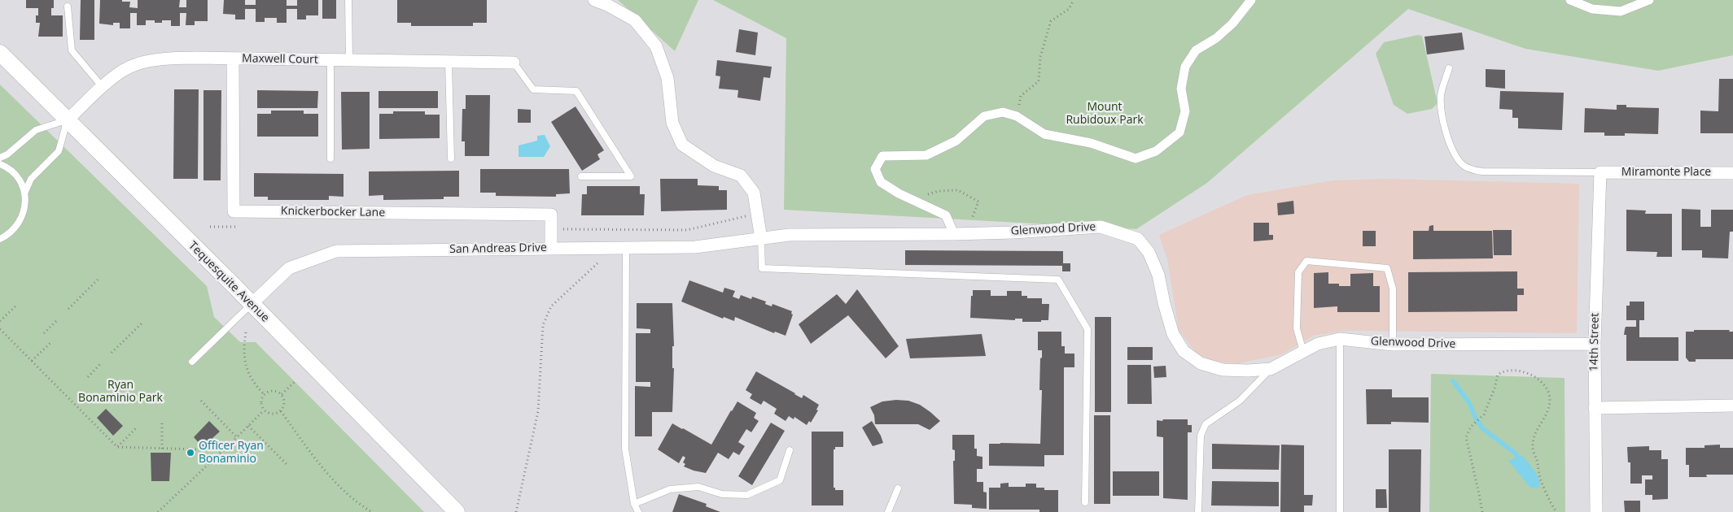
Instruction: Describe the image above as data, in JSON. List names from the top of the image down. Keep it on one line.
{"streets":{"street":["Maxwell Court","Miramonte Place","Knickerbocker Lane","Glenwood Drive","San Andreas Drive","Tequesquite Avenue","14th Street"]},"crossings":[["Maxwell Court","Knickerbocker Lane"],["Maxwell Court","Tequesquite Avenue"],["Miramonte Place","14th Street"],["Knickerbocker Lane","San Andreas Drive"],["Glenwood Drive","San Andreas Drive"],["Glenwood Drive","14th Street"],["San Andreas Drive","Tequesquite Avenue"]],"parks":["Mount Rubidoux Park","Ryan Bonaminio Park"],"places":["Officer Ryan Bonaminio"]}
